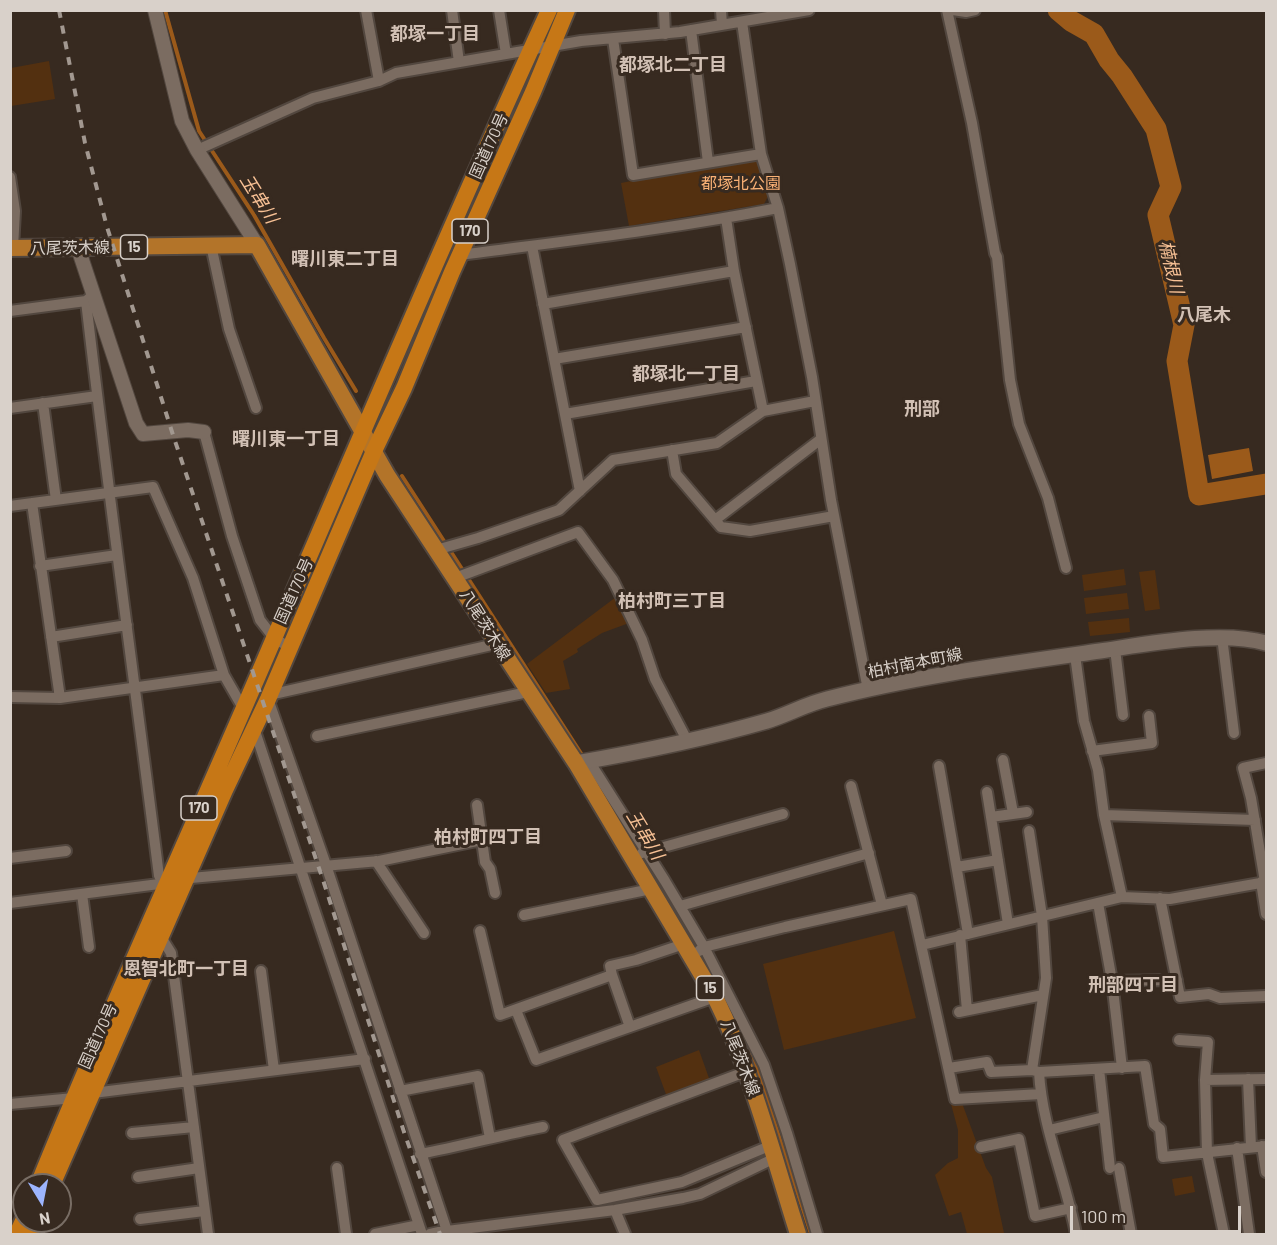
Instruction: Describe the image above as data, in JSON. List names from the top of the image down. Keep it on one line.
{"streets":{"highway":["国道170号","170"],"main road":["15","八尾茨木線","柏村南本町線"]},"crossings":[["国道170号","八尾茨木線"],["八尾茨木線","柏村南本町線"]],"districts":["都塚一丁目","都塚北二丁目","曙川東二丁目","八尾木","都塚北一丁目","刑部","曙川東一丁目","柏村町三丁目","柏村町四丁目","恩智北町一丁目","刑部四丁目"],"water":["玉串川","楠根川"],"parks":["都塚北公園"],"scale_bar":"100 m","north":"bottom"}
